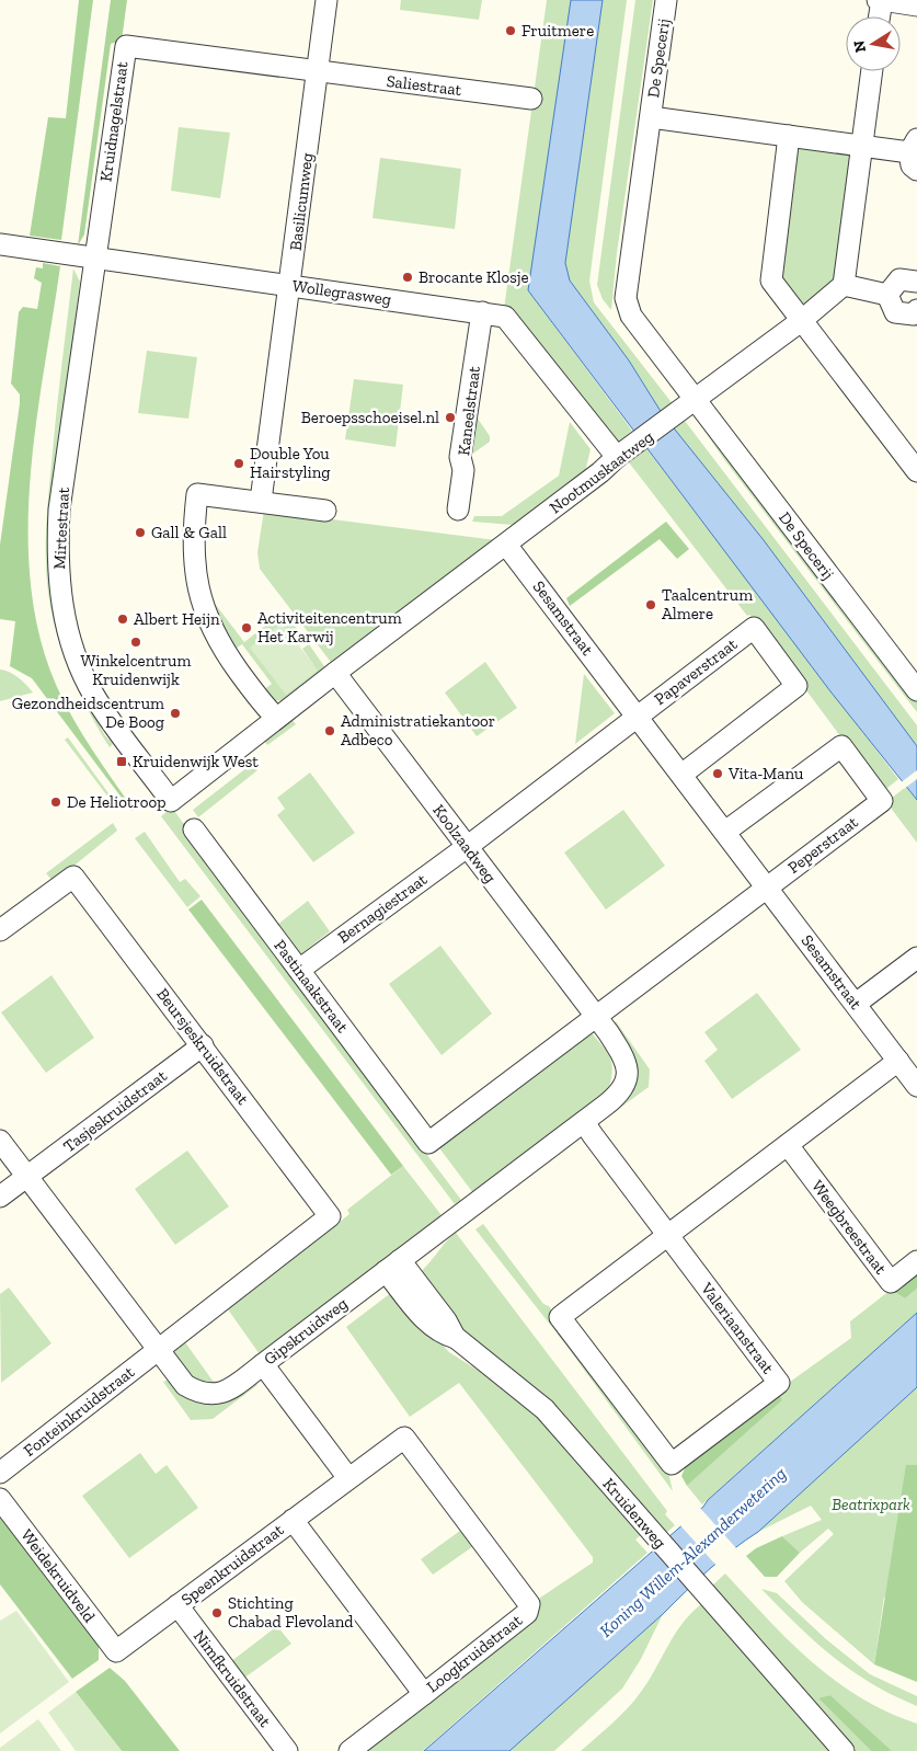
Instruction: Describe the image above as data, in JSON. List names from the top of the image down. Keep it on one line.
{"streets":{"street":["De Specerij","Saliestraat","Kruidnagelstraat","Basilicumweg","Wollegrasweg","Kaneelstraat","Nootmuskaatweg","Mirtestraat","Sesamstraat","Papaverstraat","Koolzaadweg","Peperstraat","Bernagiestraat","Pastinaakstraat","Beursjeskruidstraat","Tasjeskruidstraat","Weegbreestraat","Valeriaanstraat","Gipskruidweg","Fonteinkruidstraat","Kruidenweg","Speenkruidstraat","Weidekruidveld","Loogkruidstraat","Nimfkruidstraat"]},"crossings":[["De Specerij","Nootmuskaatweg"],["Saliestraat","Kruidnagelstraat"],["Saliestraat","Basilicumweg"],["Kruidnagelstraat","Basilicumweg"],["Kruidnagelstraat","Wollegrasweg"],["Kruidnagelstraat","Mirtestraat"],["Basilicumweg","Wollegrasweg"],["Wollegrasweg","Kaneelstraat"],["Wollegrasweg","Nootmuskaatweg"],["Wollegrasweg","Mirtestraat"],["Nootmuskaatweg","Mirtestraat"],["Nootmuskaatweg","Sesamstraat"],["Nootmuskaatweg","Koolzaadweg"],["Sesamstraat","Papaverstraat"],["Sesamstraat","Peperstraat"],["Papaverstraat","Koolzaadweg"],["Papaverstraat","Bernagiestraat"],["Koolzaadweg","Peperstraat"],["Koolzaadweg","Bernagiestraat"],["Koolzaadweg","Pastinaakstraat"],["Koolzaadweg","Valeriaanstraat"],["Koolzaadweg","Gipskruidweg"],["Peperstraat","Pastinaakstraat"],["Bernagiestraat","Pastinaakstraat"],["Beursjeskruidstraat","Tasjeskruidstraat"],["Beursjeskruidstraat","Gipskruidweg"],["Beursjeskruidstraat","Fonteinkruidstraat"],["Tasjeskruidstraat","Gipskruidweg"],["Gipskruidweg","Fonteinkruidstraat"],["Gipskruidweg","Kruidenweg"],["Speenkruidstraat","Weidekruidveld"],["Speenkruidstraat","Loogkruidstraat"],["Speenkruidstraat","Nimfkruidstraat"]],"water":["Koning Willem-Alexanderwetering"],"parks":["Beatrixpark"],"places":{"other":["Fruitmere","Brocante Klosje","Beroepsschoeisel.nl","Double You Hairstyling","Gall & Gall","Taalcentrum Almere","Albert Heijn","Activiteitencentrum Het Karwij","Winkelcentrum Kruidenwijk","Gezondheidscentrum De Boog","Administratiekantoor Adbeco","Vita-Manu","De Heliotroop","Stichting Chabad Flevoland"],"transit":["Kruidenwijk West"]},"north":"left"}
